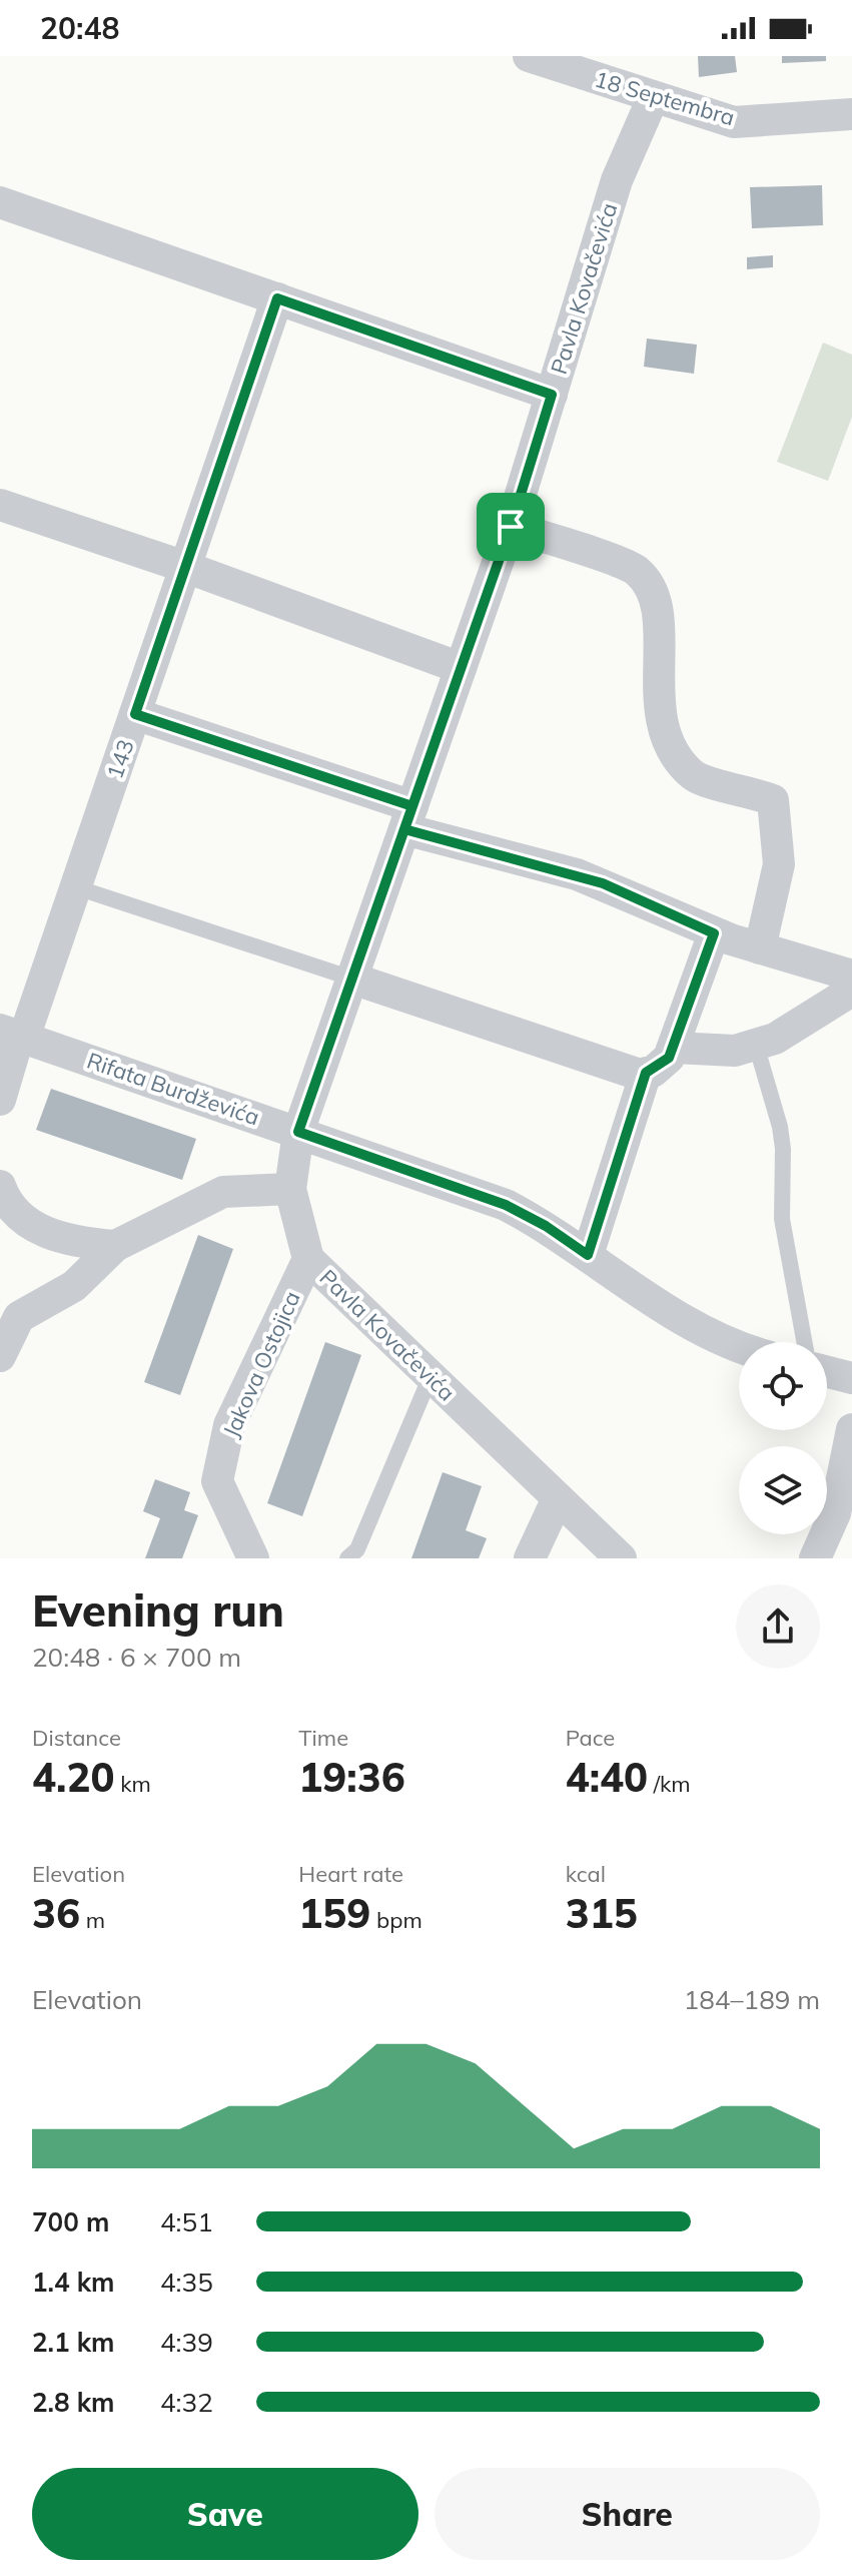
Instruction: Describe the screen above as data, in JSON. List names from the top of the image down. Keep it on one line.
{"streets":{"street":["18 Septembra","Pavla Kovačevića","143","Rifata Burdževića","Jakova Ostojica"]},"crossings":[["18 Septembra","Pavla Kovačevića"],["Pavla Kovačevića","Rifata Burdževića"],["Pavla Kovačevića","Jakova Ostojica"],["143","Rifata Burdževića"]],"page":{"status":"20:48","heading":["Evening run","20:48 · 6 × 700 m"],"stats":[["Distance","4.20 km"],["Time","19:36"],["Pace","4:40 /km"],["Elevation","36 m"],["Heart rate","159 bpm"],["kcal","315"]],"chart":["Elevation","184–189 m"],"list":[{"name":"700 m","note":"4:51"},{"name":"1.4 km","note":"4:35"},{"name":"2.1 km","note":"4:39"},{"name":"2.8 km","note":"4:32"}],"buttons":["Save","Share"]}}
